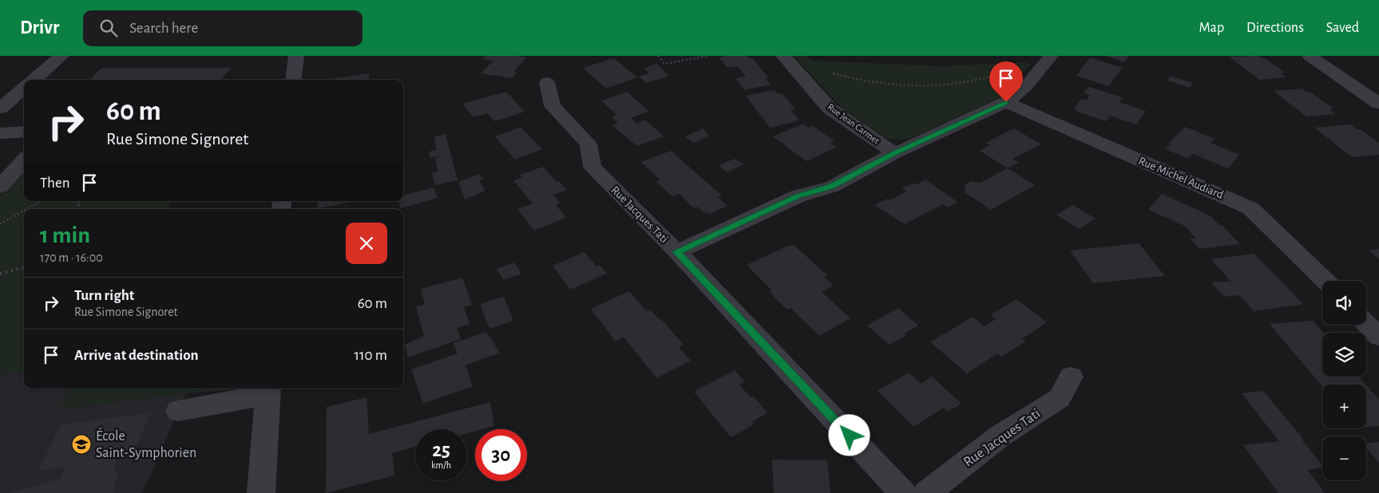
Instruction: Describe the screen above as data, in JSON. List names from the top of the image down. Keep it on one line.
{"streets":{"street":["Rue Jean Carmet","Rue Michel Audiard","Rue Jacques Tati"]},"places":{"school or university":["École Saint-Symphorien"]},"page":{"header":"Drivr","search":"Search here","nav":["Map","Directions","Saved"],"turn":["60 m","Rue Simone Signoret"],"then":"Then","heading":["1 min","170 m · 16:00"],"list":[{"name":"Turn right","note":"Rue Simone Signoret","value":"60 m"},{"name":"Arrive at destination","value":"110 m"}],"map_buttons":["+","−"],"speed":"25 km/h","limit":"30"}}
